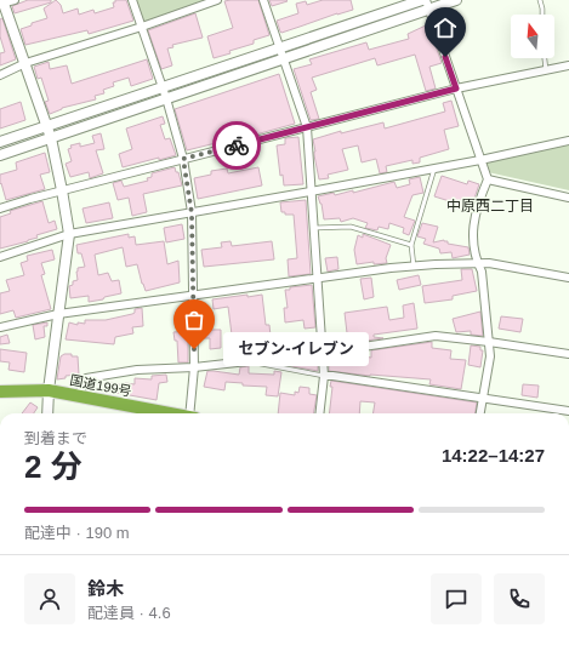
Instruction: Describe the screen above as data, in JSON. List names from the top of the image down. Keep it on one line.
{"streets":{"highway":["国道199号"]},"districts":["中原西二丁目"],"places":["セブン-イレブン"],"north":"top","page":{"bubble":"セブン-イレブン","heading":["2 分","到着まで","14:22–14:27"],"panel":["鈴木","配達員 · 4.6"],"bar":"配達中 · 190 m"}}
